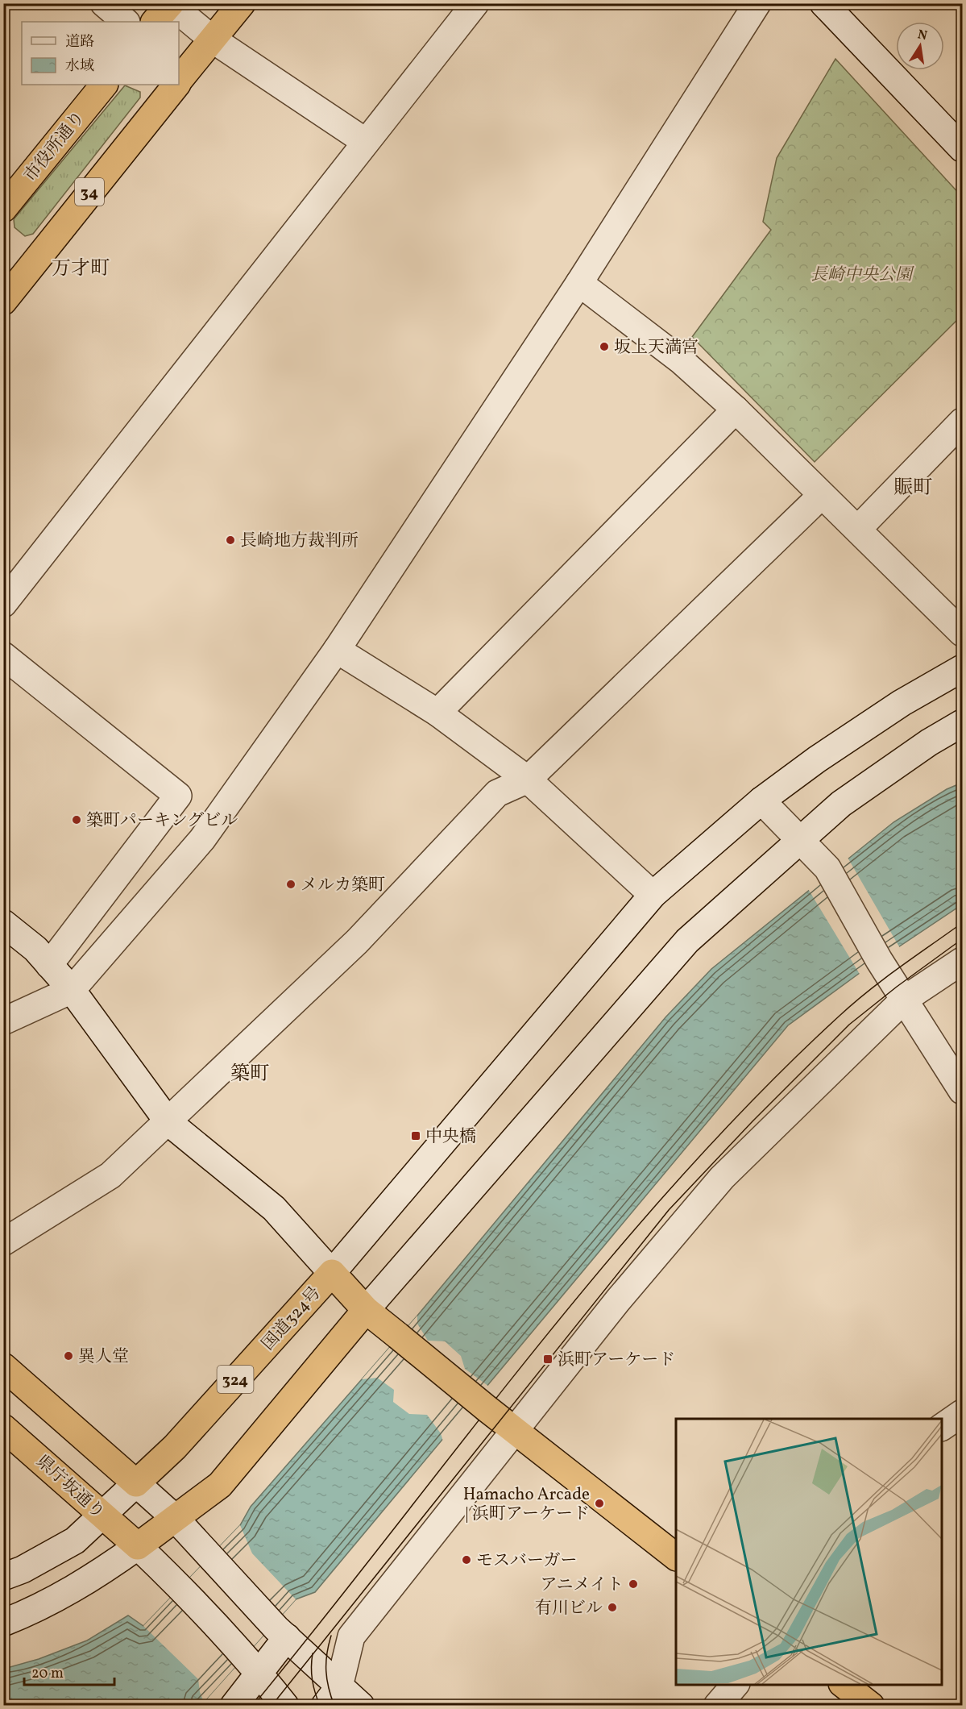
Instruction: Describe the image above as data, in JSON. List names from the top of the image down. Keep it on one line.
{"streets":{"highway":["市役所通り","34","国道324号","324","県庁坂通り"]},"districts":["万才町","賑町","築町"],"parks":["長崎中央公園"],"places":{"other":["坂上天満宮","長崎地方裁判所","築町パーキングビル","メルカ築町","異人堂","Hamacho Arcade | 浜町アーケード","モスバーガー","アニメイト","有川ビル"],"transit":["中央橋","浜町アーケード"]},"legend":["道路","水域"],"scale_bar":"20 m","north":"top"}
